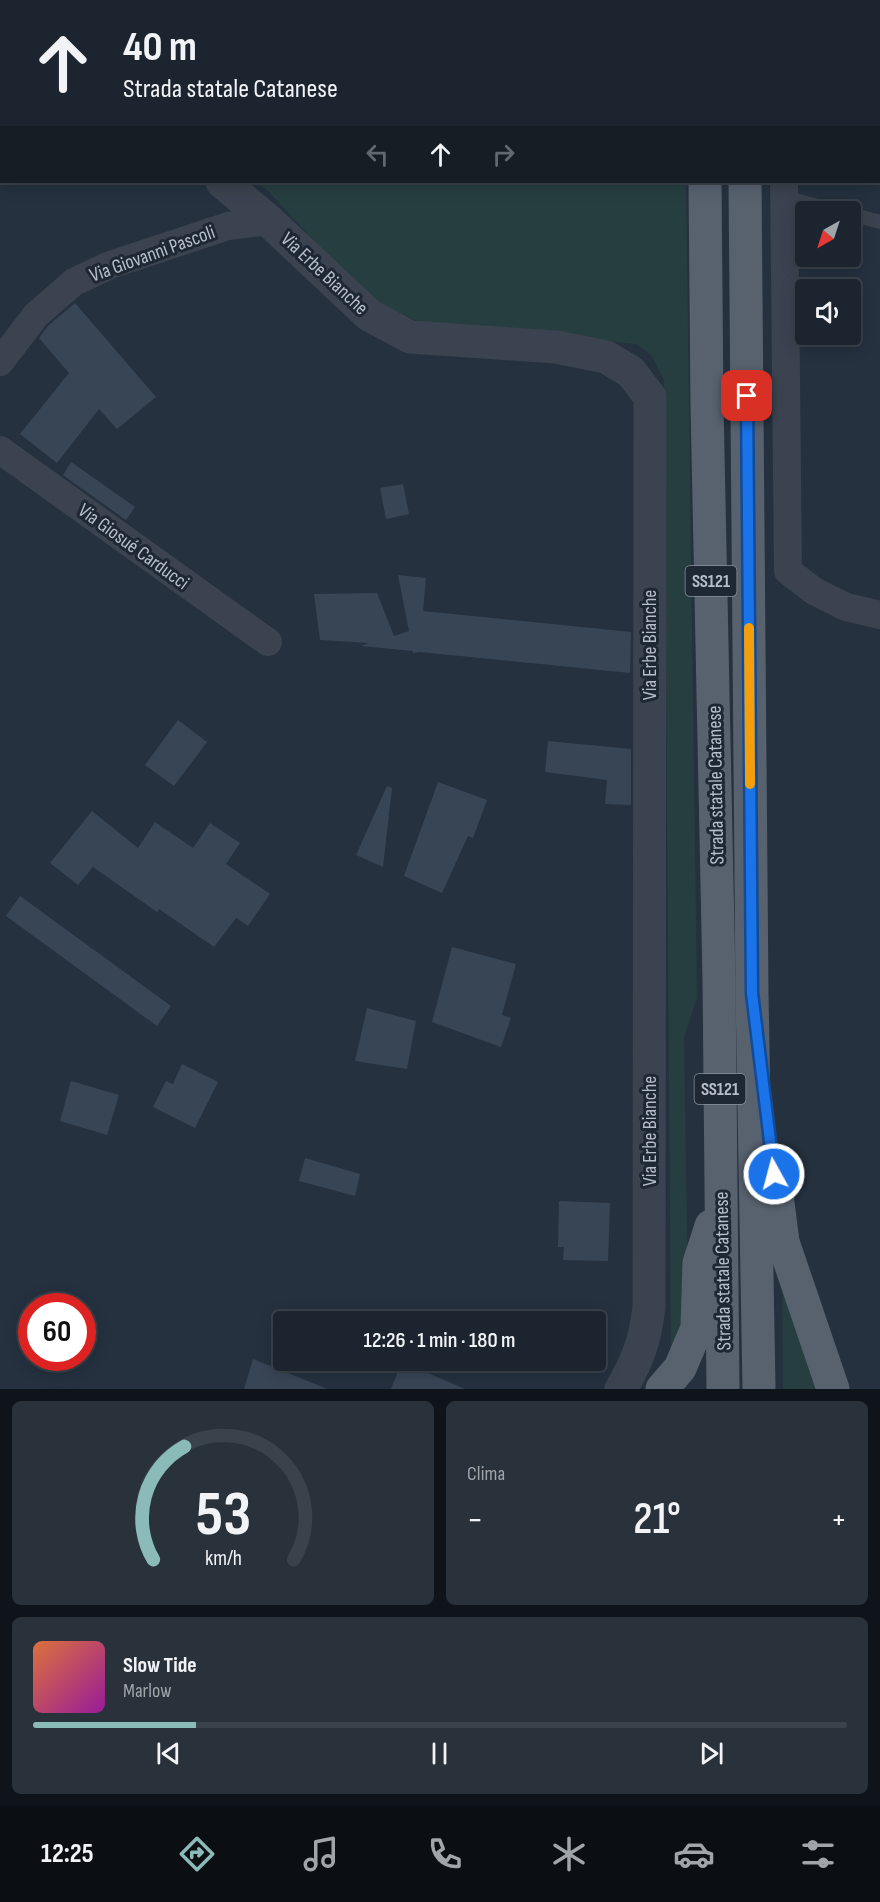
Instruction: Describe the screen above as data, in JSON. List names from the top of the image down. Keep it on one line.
{"streets":{"main road":["SS121","Strada statale Catanese"],"street":["Via Giovanni Pascoli","Via Erbe Bianche","Via Giosué Carducci"]},"crossings":[["Via Giovanni Pascoli","Via Erbe Bianche"]],"north":"bottom left","page":{"turn":["40 m","Strada statale Catanese"],"limit":"60","trip":"12:26 · 1 min · 180 m","tile":"Clima","heat":["−","21°","+"],"song":["Slow Tide","Marlow"],"tabs":"12:25","gauge":["53","km/h"]}}
